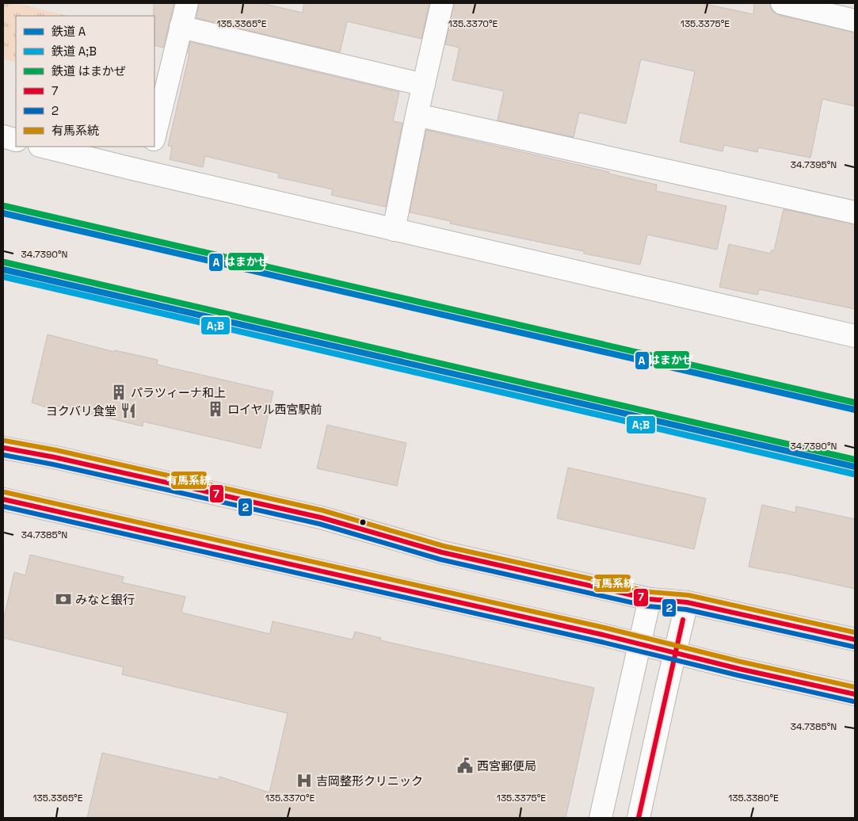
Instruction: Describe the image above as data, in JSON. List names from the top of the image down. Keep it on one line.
{"places":{"building":["パラツィーナ和上","ロイヤル西宮駅前"],"restaurant":["ヨクバリ食堂"],"bank":["みなと銀行"],"public building":["西宮郵便局"],"hospital":["吉岡整形クリニック"]},"lines":["rail line はまかぜ","rail line A","rail line A;B","transit line 有馬系統","transit line 7","transit line 2"],"legend":["鉄道 A","鉄道 A;B","鉄道 はまかぜ","7","2","有馬系統"],"coordinates":["135.3365°E","135.3370°E","135.3375°E","34.7395°N","34.7390°N","34.7385°N","135.3380°E"]}
